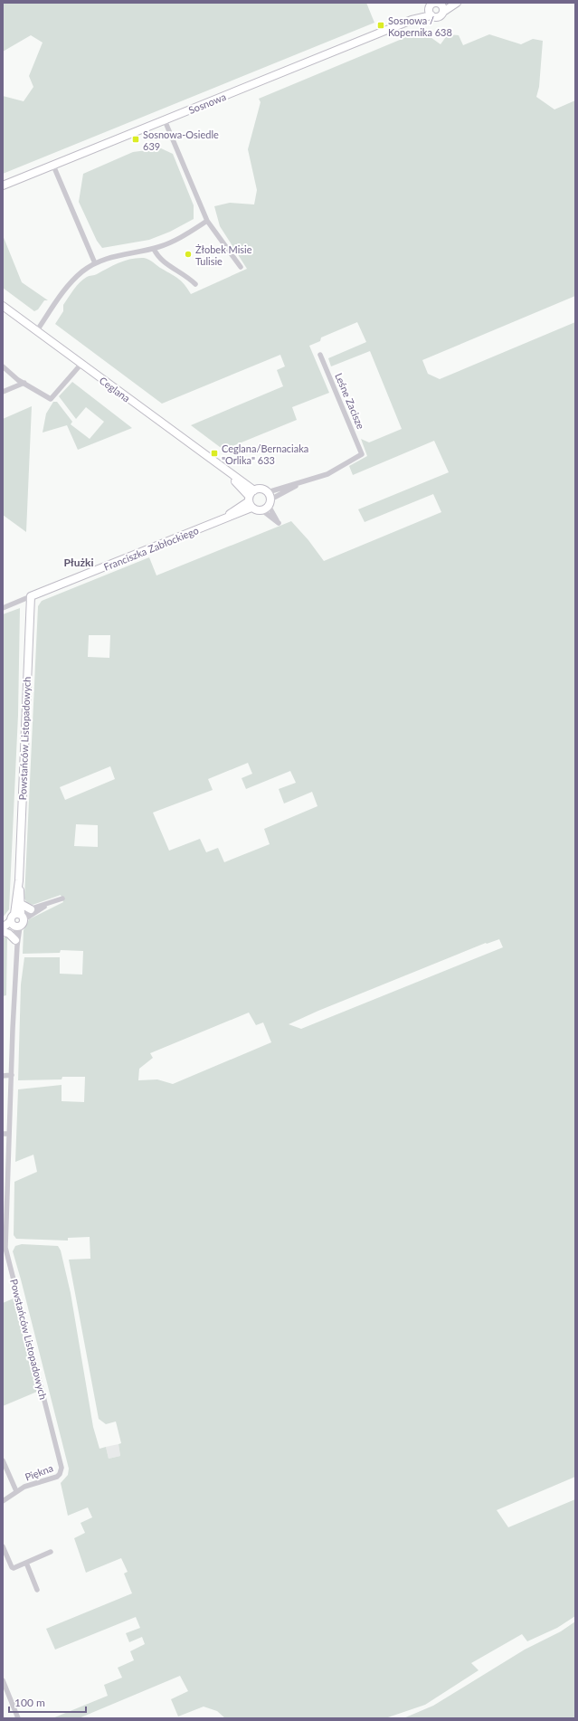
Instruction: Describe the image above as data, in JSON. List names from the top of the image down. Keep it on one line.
{"streets":{"street":["Sosnowa","Ceglana","Leśne Zacisze","Franciszka Zabłockiego","Powstańców Listopadowych","Piękna"]},"crossings":[["Ceglana","Franciszka Zabłockiego"],["Franciszka Zabłockiego","Powstańców Listopadowych"],["Powstańców Listopadowych","Piękna"]],"districts":["Płużki"],"places":{"transit":["Sosnowa / Kopernika 638","Sosnowa-Osiedle 639","Ceglana/Bernaciaka \"Orlika\" 633"],"other":["Żłobek Misie Tulisie"]},"scale_bar":"100 m"}
